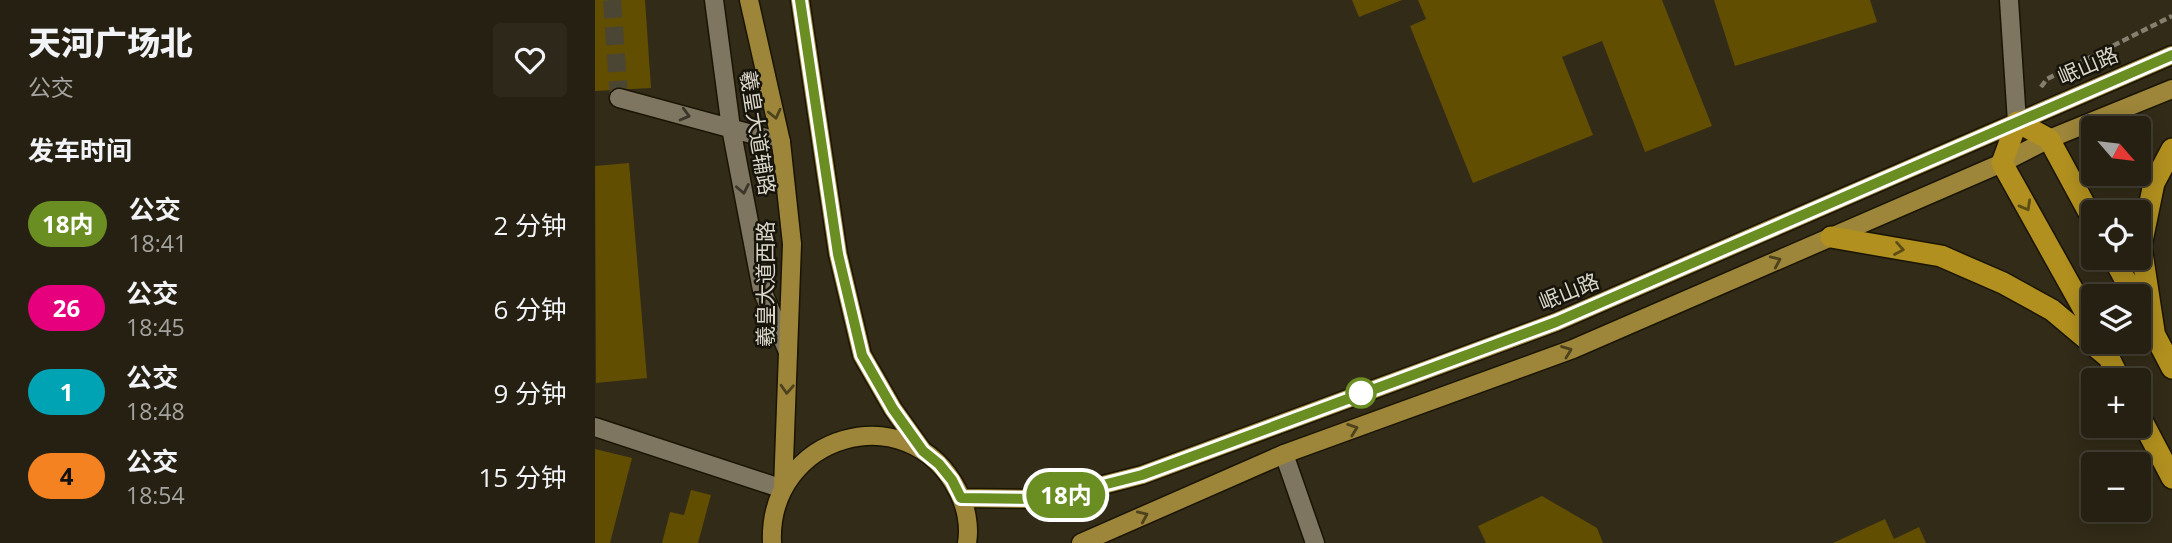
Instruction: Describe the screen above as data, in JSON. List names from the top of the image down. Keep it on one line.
{"streets":{"main road":["岷山路","羲皇大道西路"],"street":["羲皇大道辅路"]},"crossings":[["羲皇大道辅路","羲皇大道西路"]],"one_way":["羲皇大道辅路"],"lines":["bus line 18内"],"north":"bottom right","page":{"heading":[["天河广场北","公交"],"发车时间"],"on_map":"18内","map_buttons":["+","−"],"list":[{"mark":"18内","name":"公交","note":"18:41","value":"2 分钟"},{"mark":"26","name":"公交","note":"18:45","value":"6 分钟"},{"mark":"1","name":"公交","note":"18:48","value":"9 分钟"},{"mark":"4","name":"公交","note":"18:54","value":"15 分钟"}]}}
